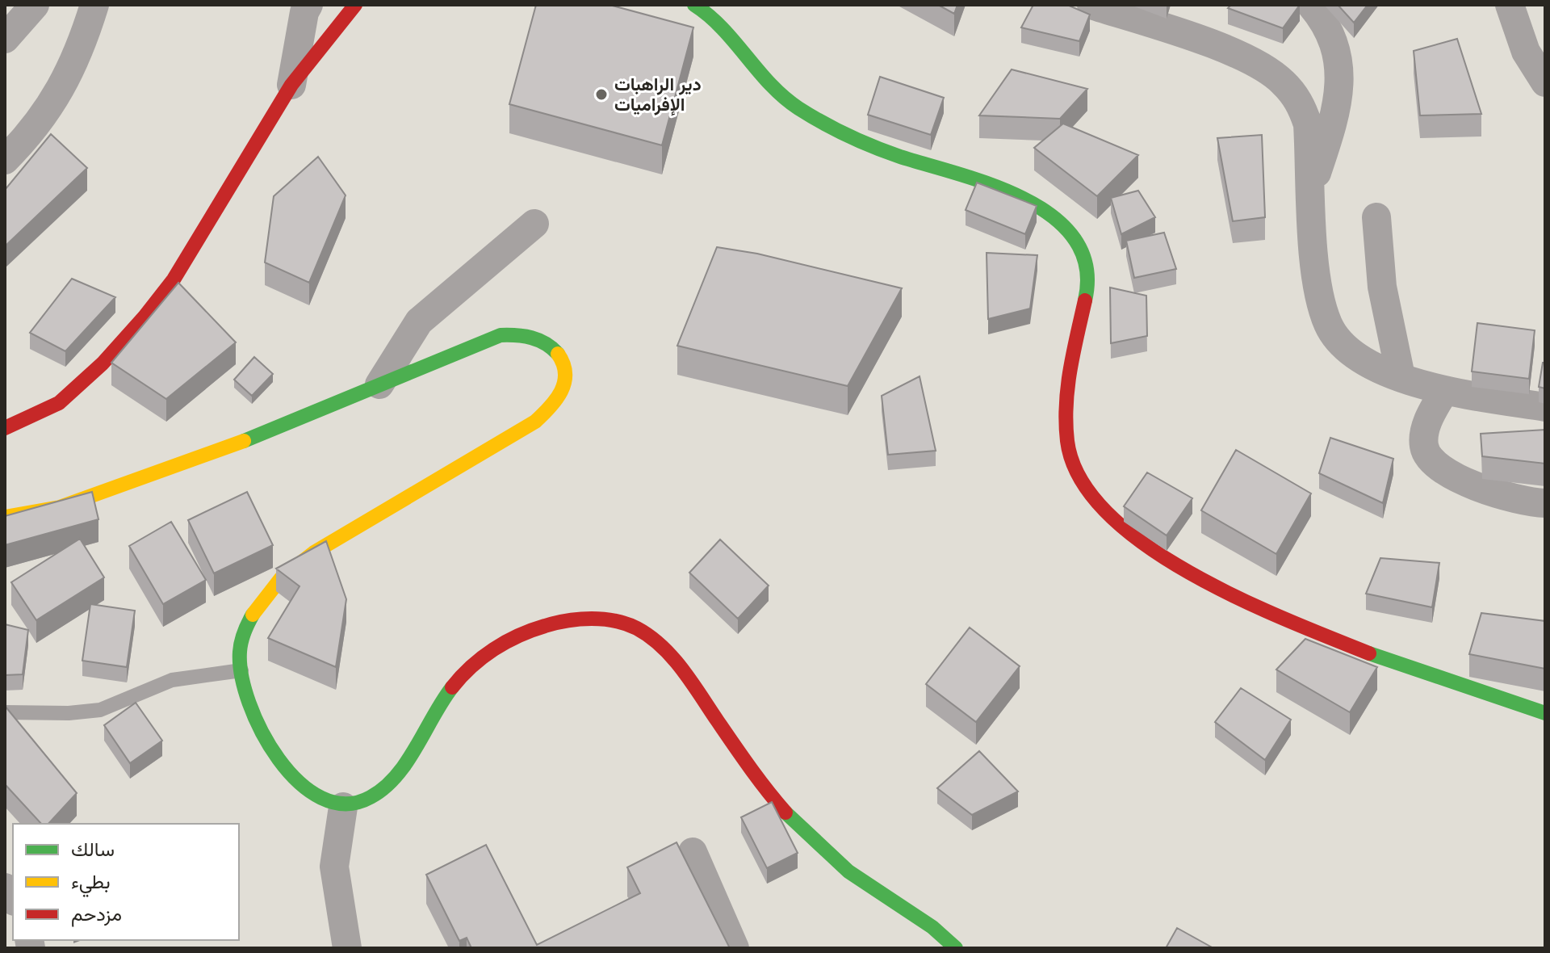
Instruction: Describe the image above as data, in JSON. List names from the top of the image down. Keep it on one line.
{"places":["دير الراهبات الإفراميات"],"legend":["سالك","بطيء","مزدحم"]}
